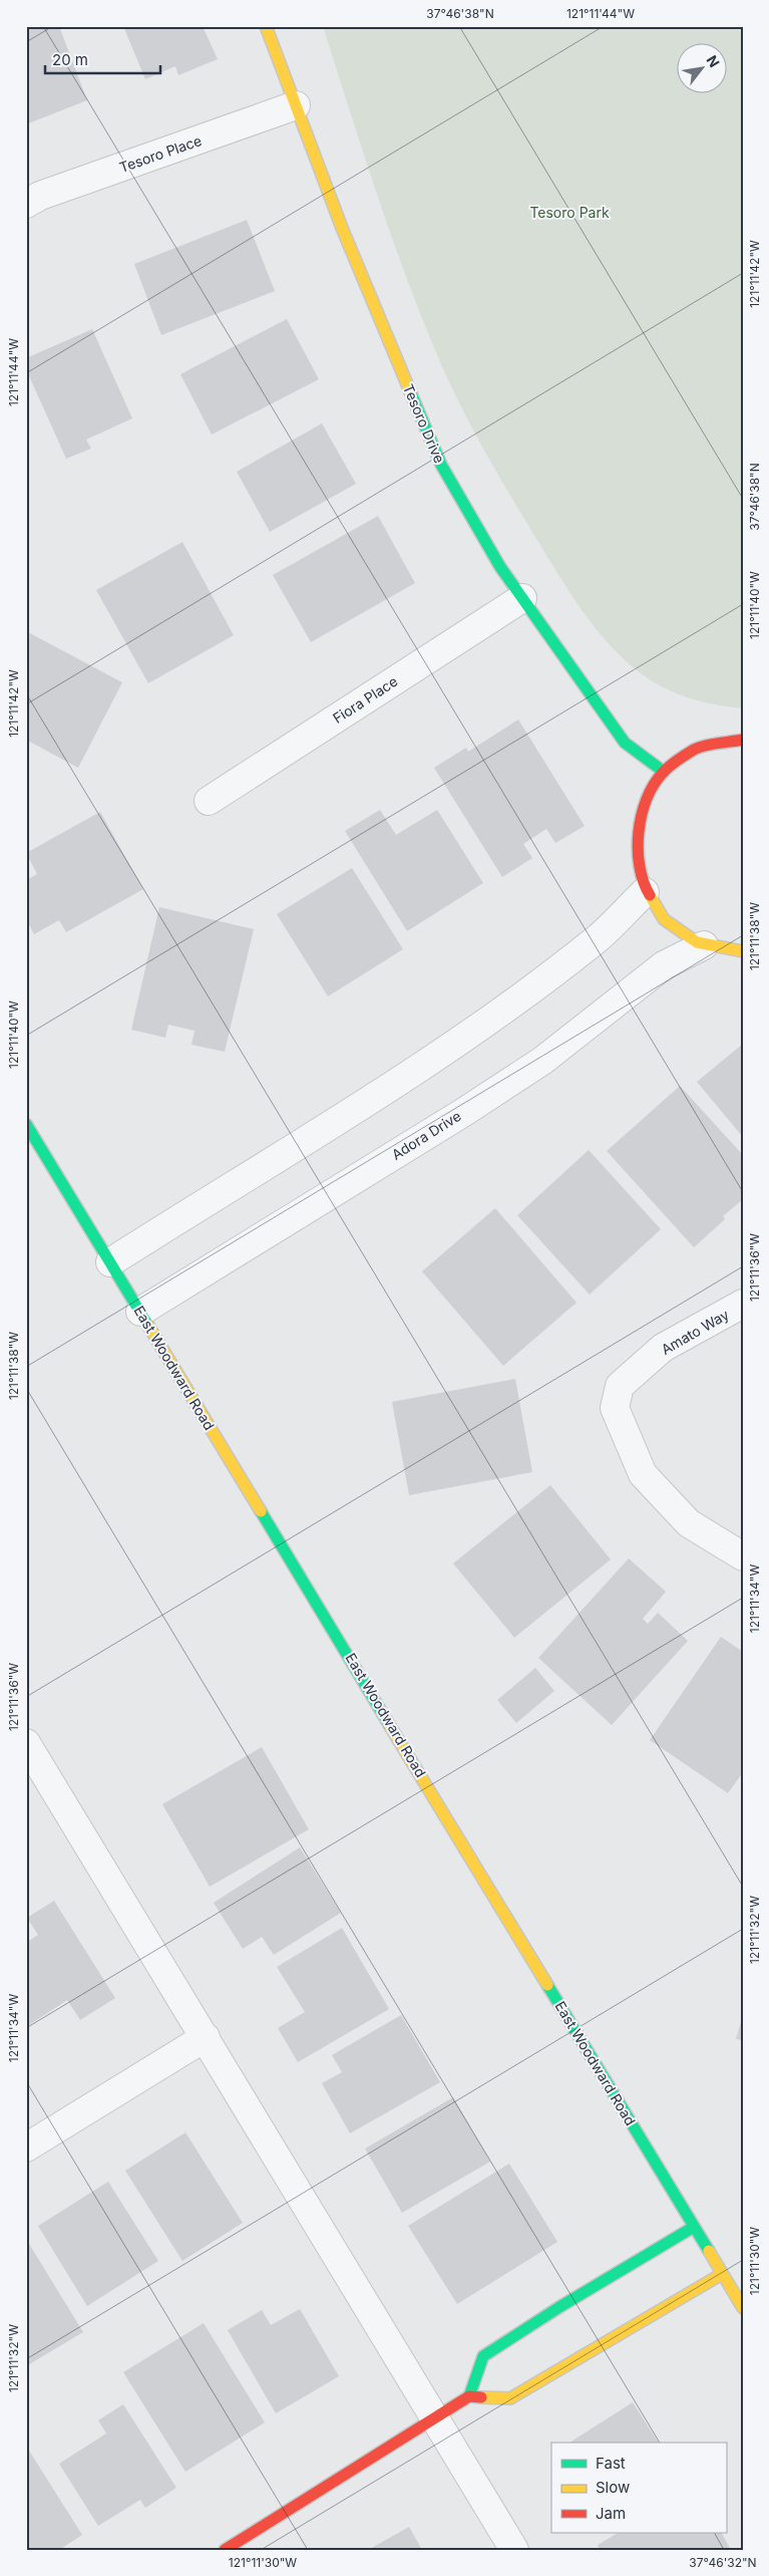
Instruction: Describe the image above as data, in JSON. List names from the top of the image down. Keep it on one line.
{"streets":{"street":["Tesoro Place","Tesoro Drive","Fiora Place","Adora Drive","Amato Way","East Woodward Road"]},"crossings":[["Tesoro Place","Tesoro Drive"],["Tesoro Drive","Fiora Place"],["Adora Drive","East Woodward Road"]],"parks":["Tesoro Park"],"legend":["Fast","Slow","Jam"],"scale_bar":"20 m","north":"top right","coordinates":["37°46'38\"N","121°11'44\"W","121°11'42\"W","121°11'40\"W","121°11'38\"W","121°11'36\"W","121°11'34\"W","121°11'32\"W","121°11'30\"W","37°46'32\"N"]}
